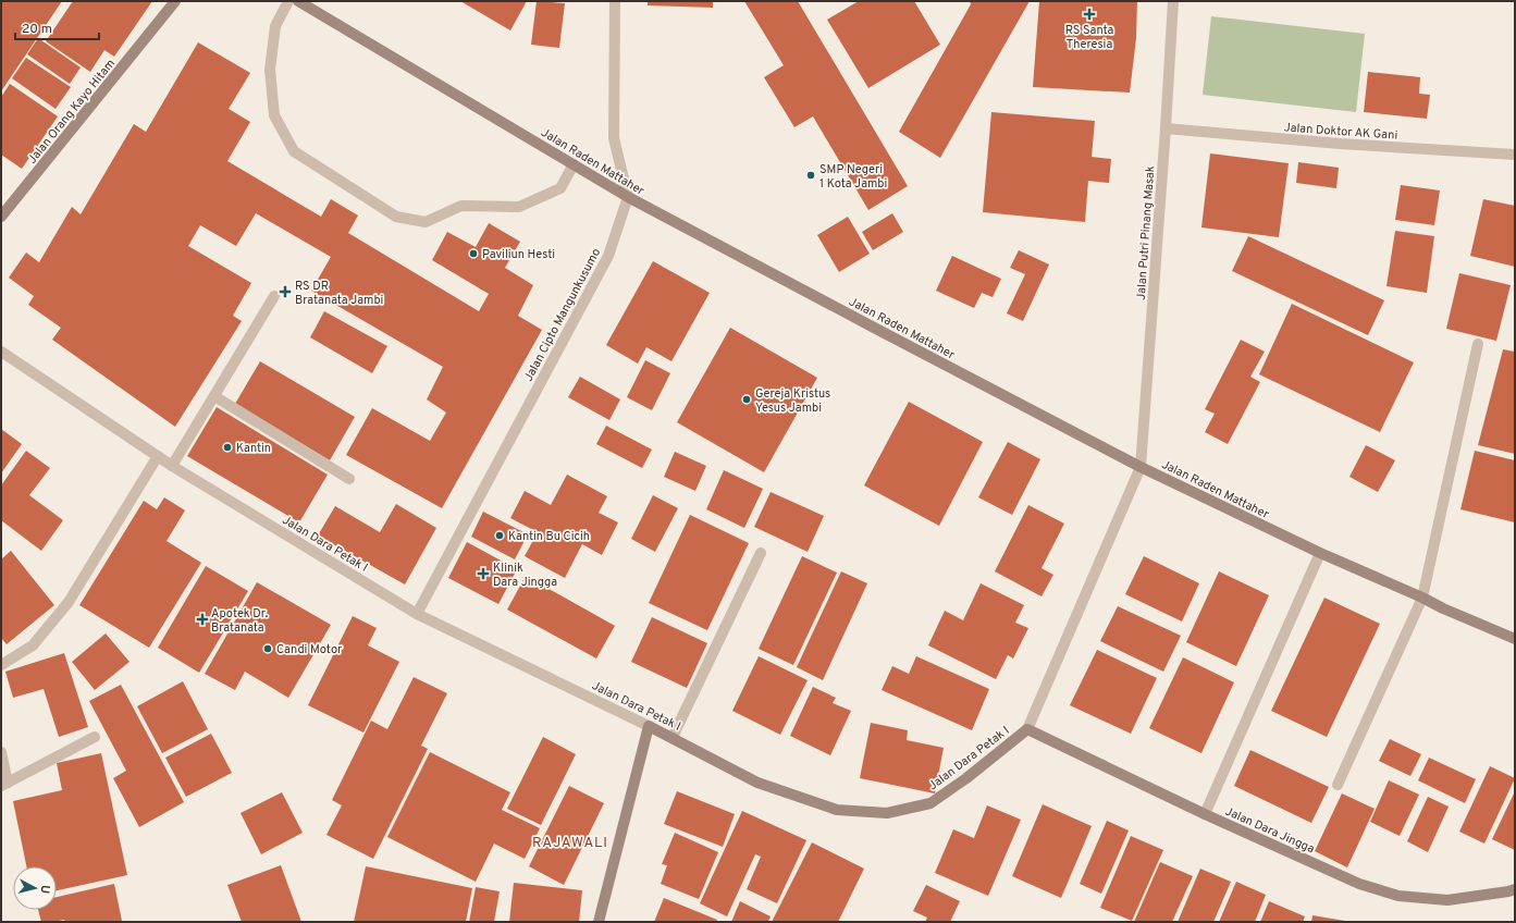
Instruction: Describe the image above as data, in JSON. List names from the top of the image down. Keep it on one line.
{"streets":{"main road":["Jalan Orang Kayo Hitam","Jalan Raden Mattaher","Jalan Dara Petak I","Jalan Dara Jingga"],"street":["Jalan Doktor AK Gani","Jalan Putri Pinang Masak","Jalan Cipto Mangunkusumo"]},"crossings":[["Jalan Doktor AK Gani","Jalan Putri Pinang Masak"],["Jalan Raden Mattaher","Jalan Putri Pinang Masak"],["Jalan Raden Mattaher","Jalan Cipto Mangunkusumo"],["Jalan Raden Mattaher","Jalan Dara Petak I"],["Jalan Putri Pinang Masak","Jalan Dara Petak I"],["Jalan Cipto Mangunkusumo","Jalan Dara Petak I"],["Jalan Dara Petak I","Jalan Dara Jingga"]],"districts":["RAJAWALI"],"places":{"health":["RS Santa Theresia","RS DR Bratanata Jambi","Klinik Dara Jingga","Apotek Dr. Bratanata"],"other":["SMP Negeri 1 Kota Jambi","Paviliun Hesti","Gereja Kristus Yesus Jambi","Kantin","Kantin Bu Cicih","Candi Motor"]},"scale_bar":"20 m","north":"right"}
